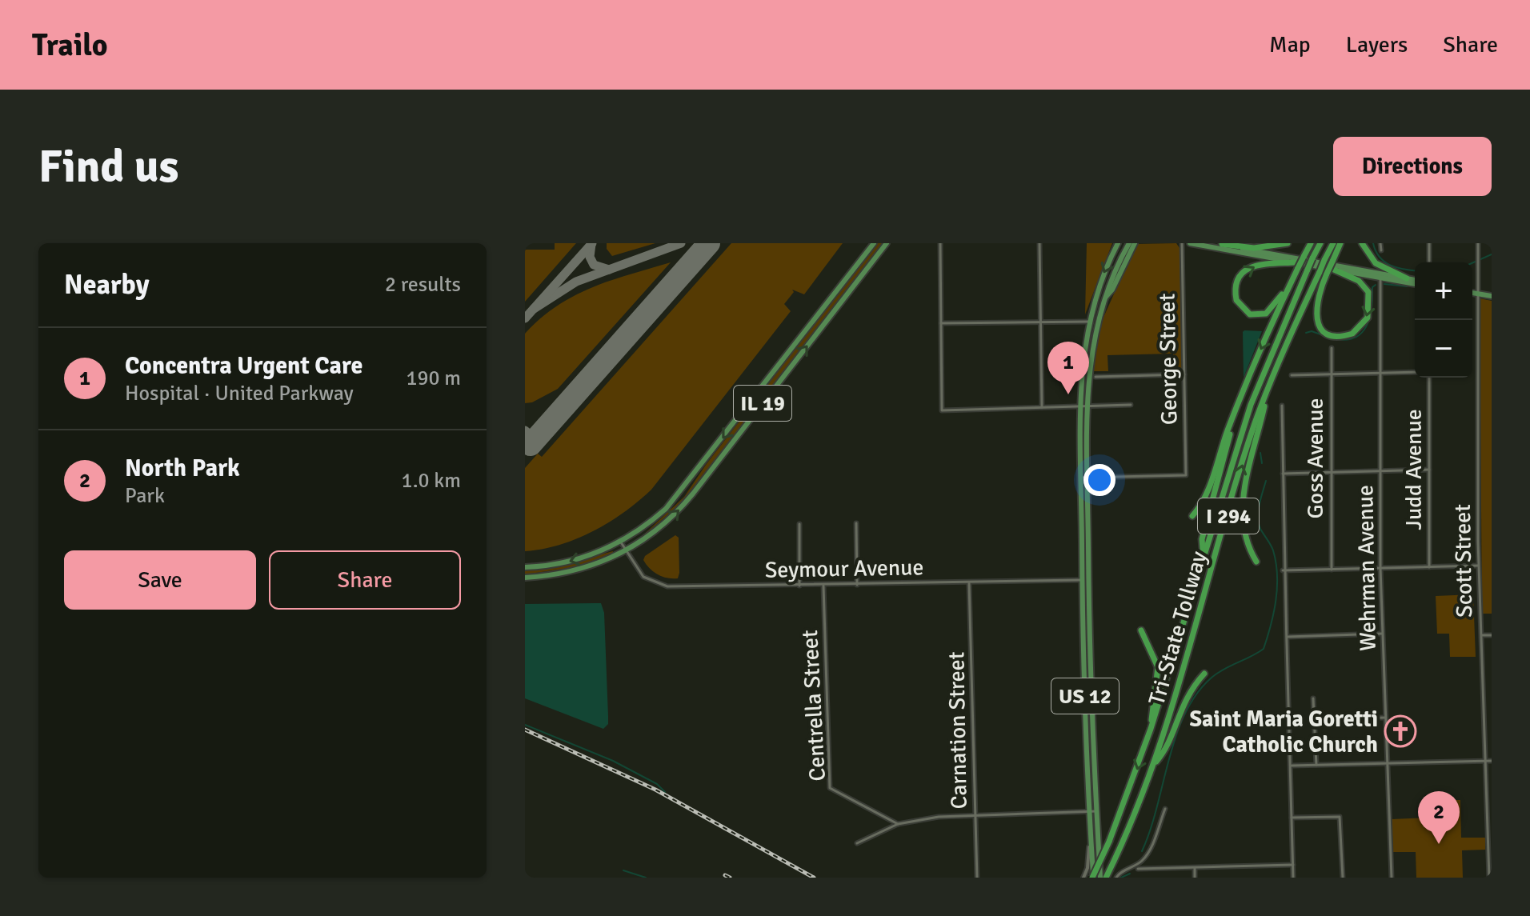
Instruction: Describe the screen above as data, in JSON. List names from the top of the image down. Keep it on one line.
{"streets":{"highway":["I 294","Tri-State Tollway"],"main road":["IL 19","US 12"],"street":["George Street","Goss Avenue","Judd Avenue","Scott Street","Seymour Avenue","Wehrman Avenue","Centrella Street","Carnation Street"]},"crossings":[["George Street","US 12"],["IL 19","Seymour Avenue"],["I 294","Tri-State Tollway"],["Seymour Avenue","US 12"],["Seymour Avenue","Centrella Street"],["Seymour Avenue","Carnation Street"],["Tri-State Tollway","US 12"]],"places":{"church":["Saint Maria Goretti Catholic Church"]},"page":{"header":"Trailo","nav":["Map","Layers","Share"],"buttons":["Directions",["Save","Share"]],"title":"Find us","heading":["Nearby","2 results"],"map_buttons":["+","−"],"list":[{"mark":"1","name":"Concentra Urgent Care","note":"Hospital · United Parkway","value":"190 m"},{"mark":"2","name":"North Park","note":"Park","value":"1.0 km"}],"pins":["1","2"]}}
